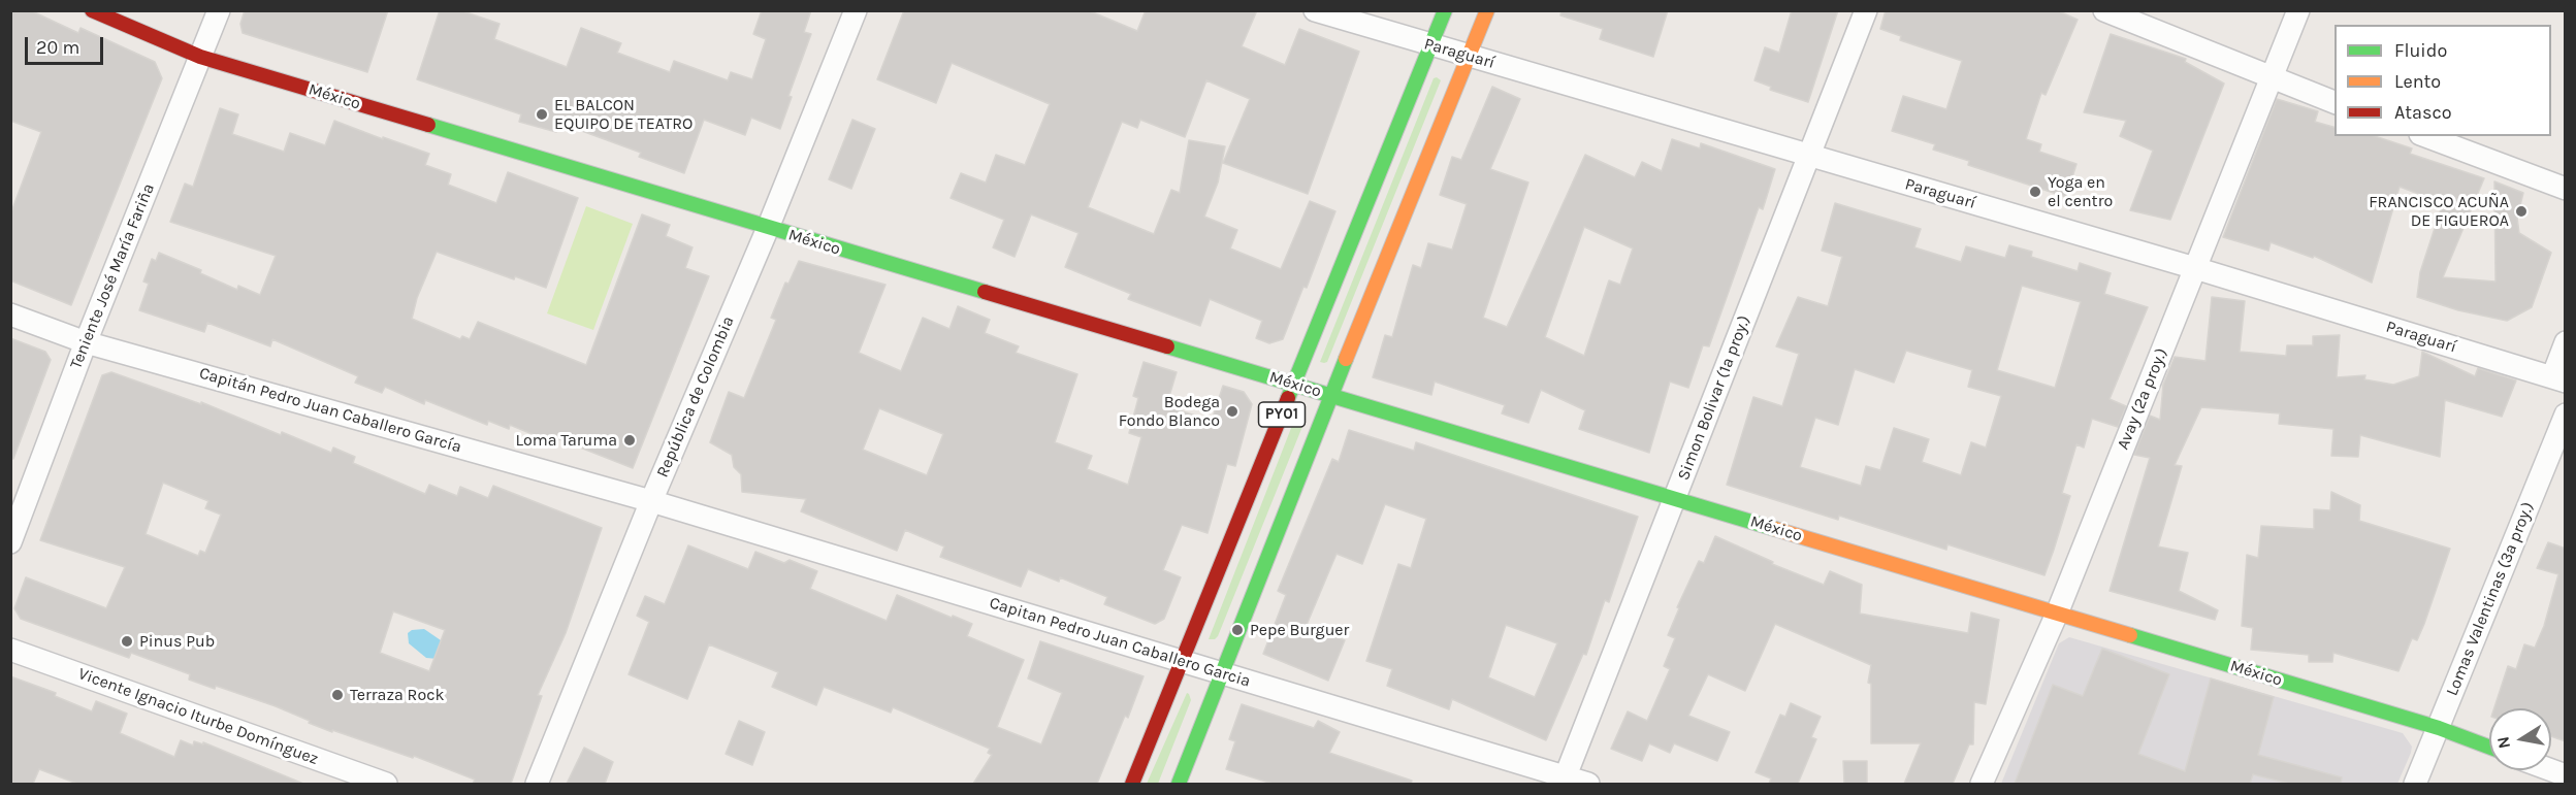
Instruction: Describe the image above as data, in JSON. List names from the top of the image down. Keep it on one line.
{"streets":{"street":["Paraguarí","México","Teniente José María Fariña","República de Colombia","Simon Bolivar (1ª proy.)","Avay (2ª proy.)","Capitán Pedro Juan Caballero García","PY01","Lomas Valentinas (3ª proy.)","Capitan Pedro Juan Caballero Garcia","Vicente Ignacio Iturbe Domínguez"]},"crossings":[["Paraguarí","Simon Bolivar (1ª proy.)"],["Paraguarí","Avay (2ª proy.)"],["Paraguarí","PY01"],["México","Teniente José María Fariña"],["México","República de Colombia"],["México","Simon Bolivar (1ª proy.)"],["México","Avay (2ª proy.)"],["México","PY01"],["México","Lomas Valentinas (3ª proy.)"],["Teniente José María Fariña","Capitán Pedro Juan Caballero García"],["República de Colombia","Capitán Pedro Juan Caballero García"],["República de Colombia","Capitan Pedro Juan Caballero Garcia"],["Simon Bolivar (1ª proy.)","Capitan Pedro Juan Caballero Garcia"],["Capitán Pedro Juan Caballero García","Capitan Pedro Juan Caballero Garcia"],["PY01","Capitan Pedro Juan Caballero Garcia"]],"places":["EL BALCON EQUIPO DE TEATRO","Yoga en el centro","FRANCISCO ACUÑA DE FIGUEROA","Bodega Fondo Blanco","Loma Taruma","Pepe Burguer","Pinus Pub","Terraza Rock"],"legend":["Fluido","Lento","Atasco"],"scale_bar":"20 m","north":"left"}
